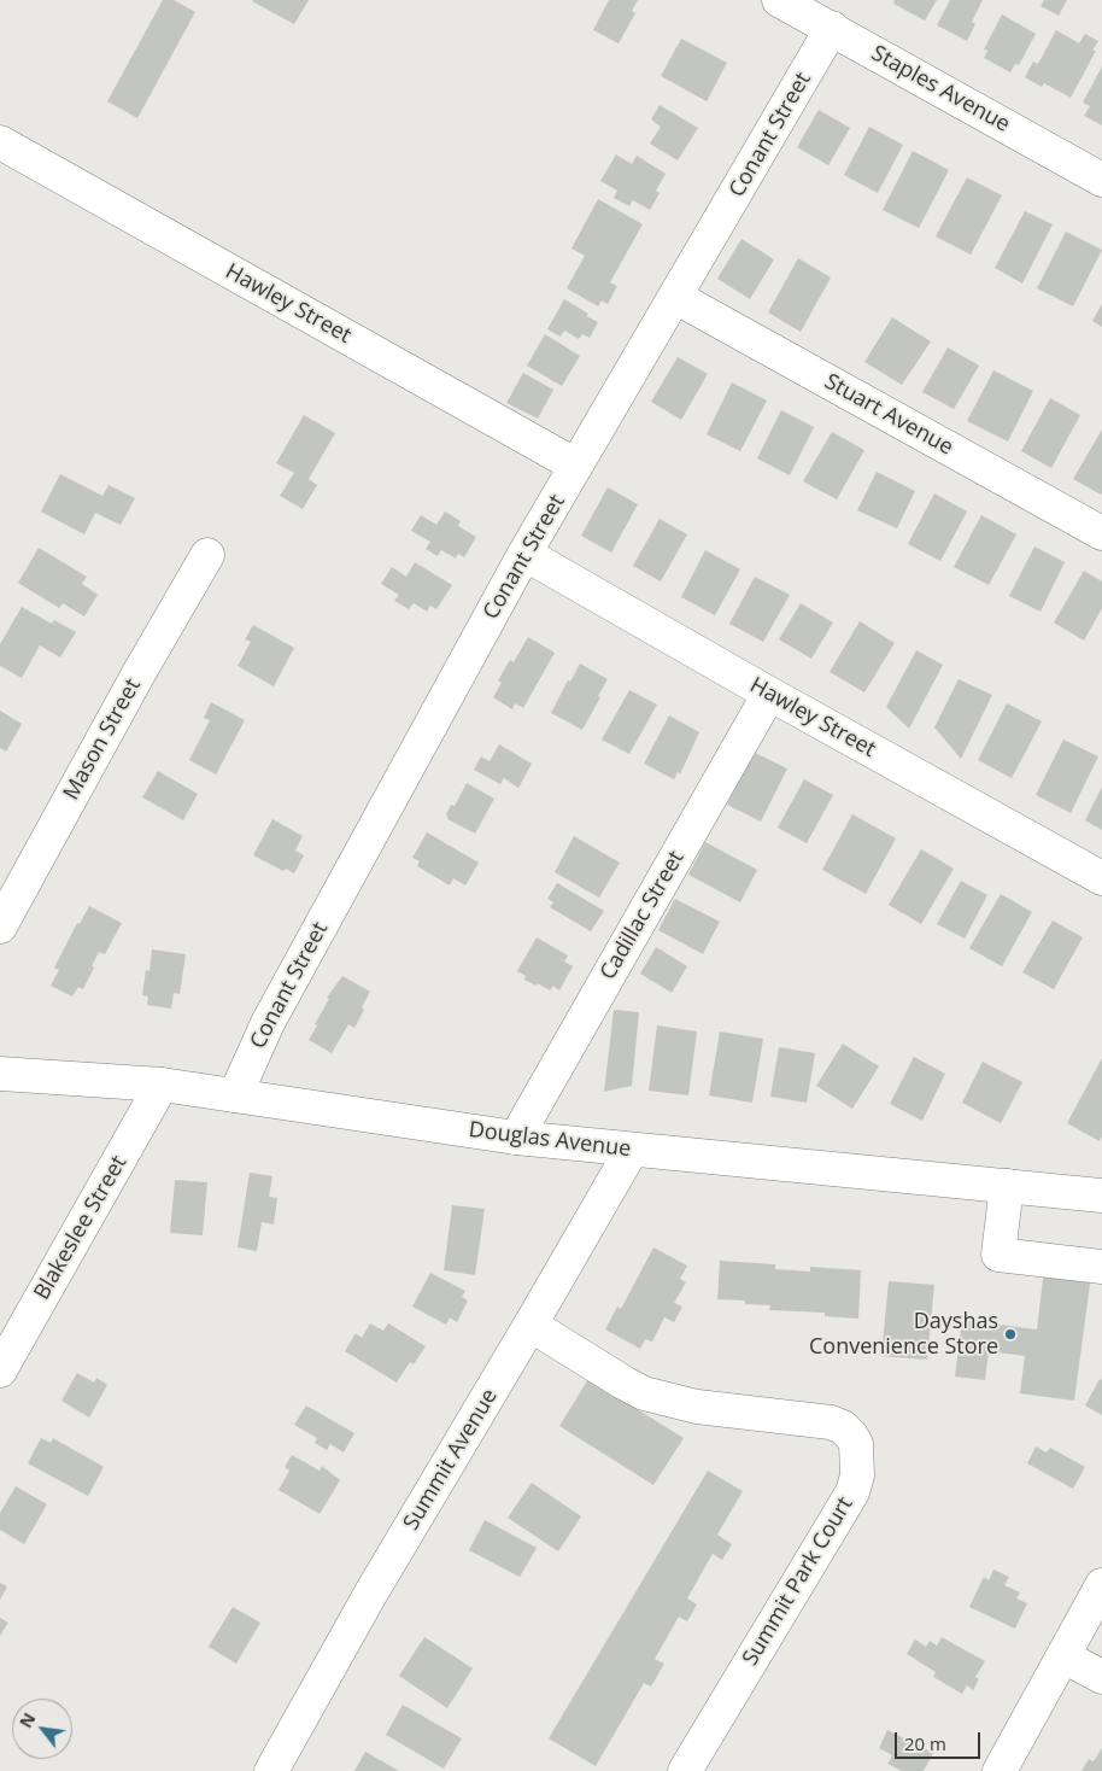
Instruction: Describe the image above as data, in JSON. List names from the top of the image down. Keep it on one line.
{"streets":{"street":["Staples Avenue","Conant Street","Hawley Street","Stuart Avenue","Mason Street","Cadillac Street","Douglas Avenue","Blakeslee Street","Summit Avenue","Summit Park Court"]},"crossings":[["Staples Avenue","Conant Street"],["Conant Street","Hawley Street"],["Conant Street","Stuart Avenue"],["Conant Street","Douglas Avenue"],["Hawley Street","Cadillac Street"],["Cadillac Street","Douglas Avenue"],["Douglas Avenue","Blakeslee Street"],["Douglas Avenue","Summit Avenue"],["Summit Avenue","Summit Park Court"]],"places":["Dayshas Convenience Store"],"scale_bar":"20 m","north":"top left"}
